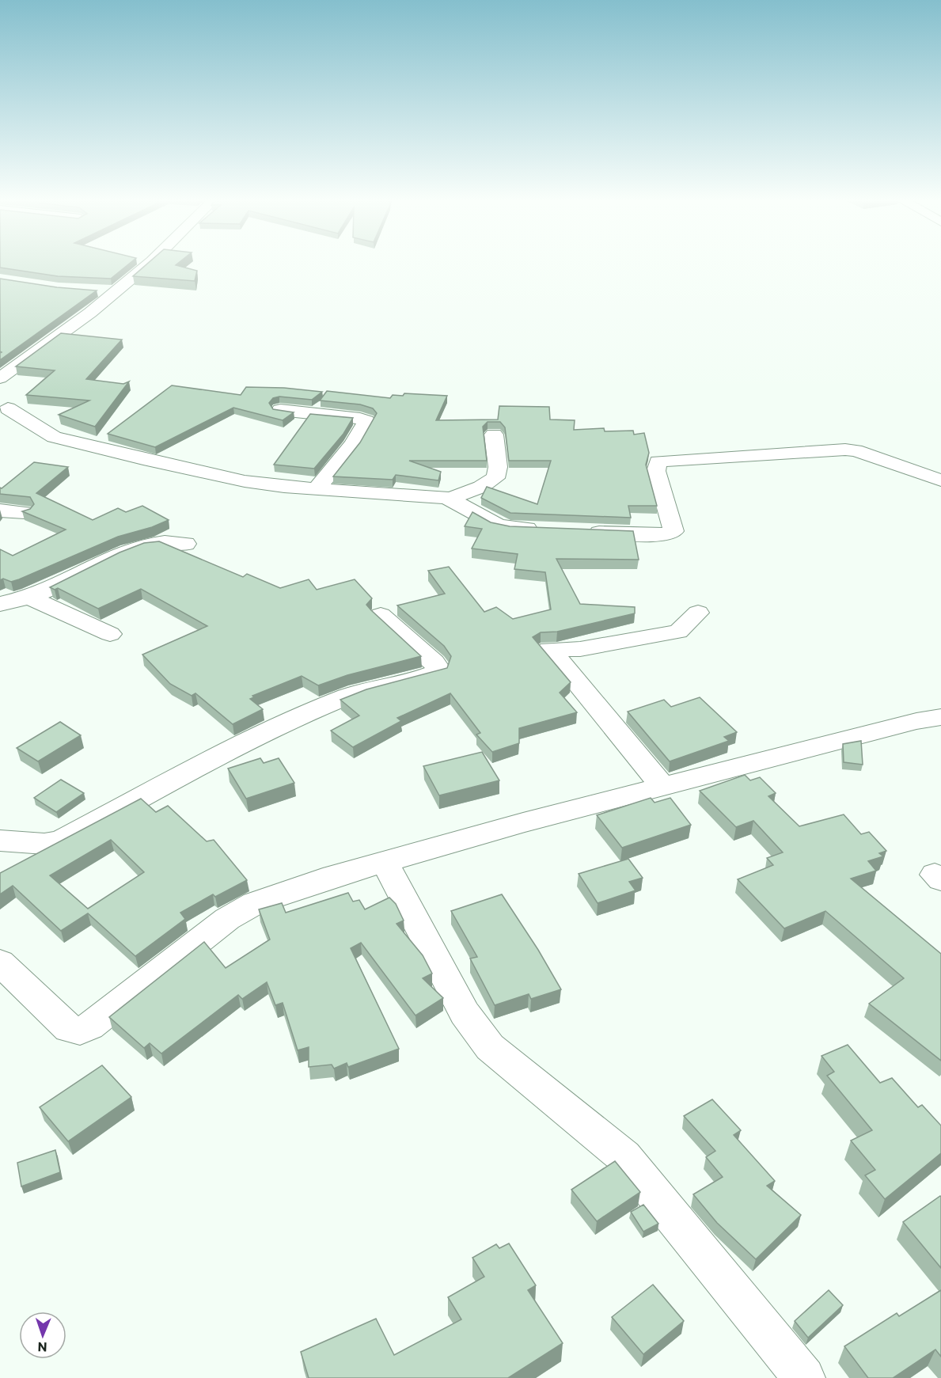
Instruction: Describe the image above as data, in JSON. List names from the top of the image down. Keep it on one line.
{"north":"bottom"}
